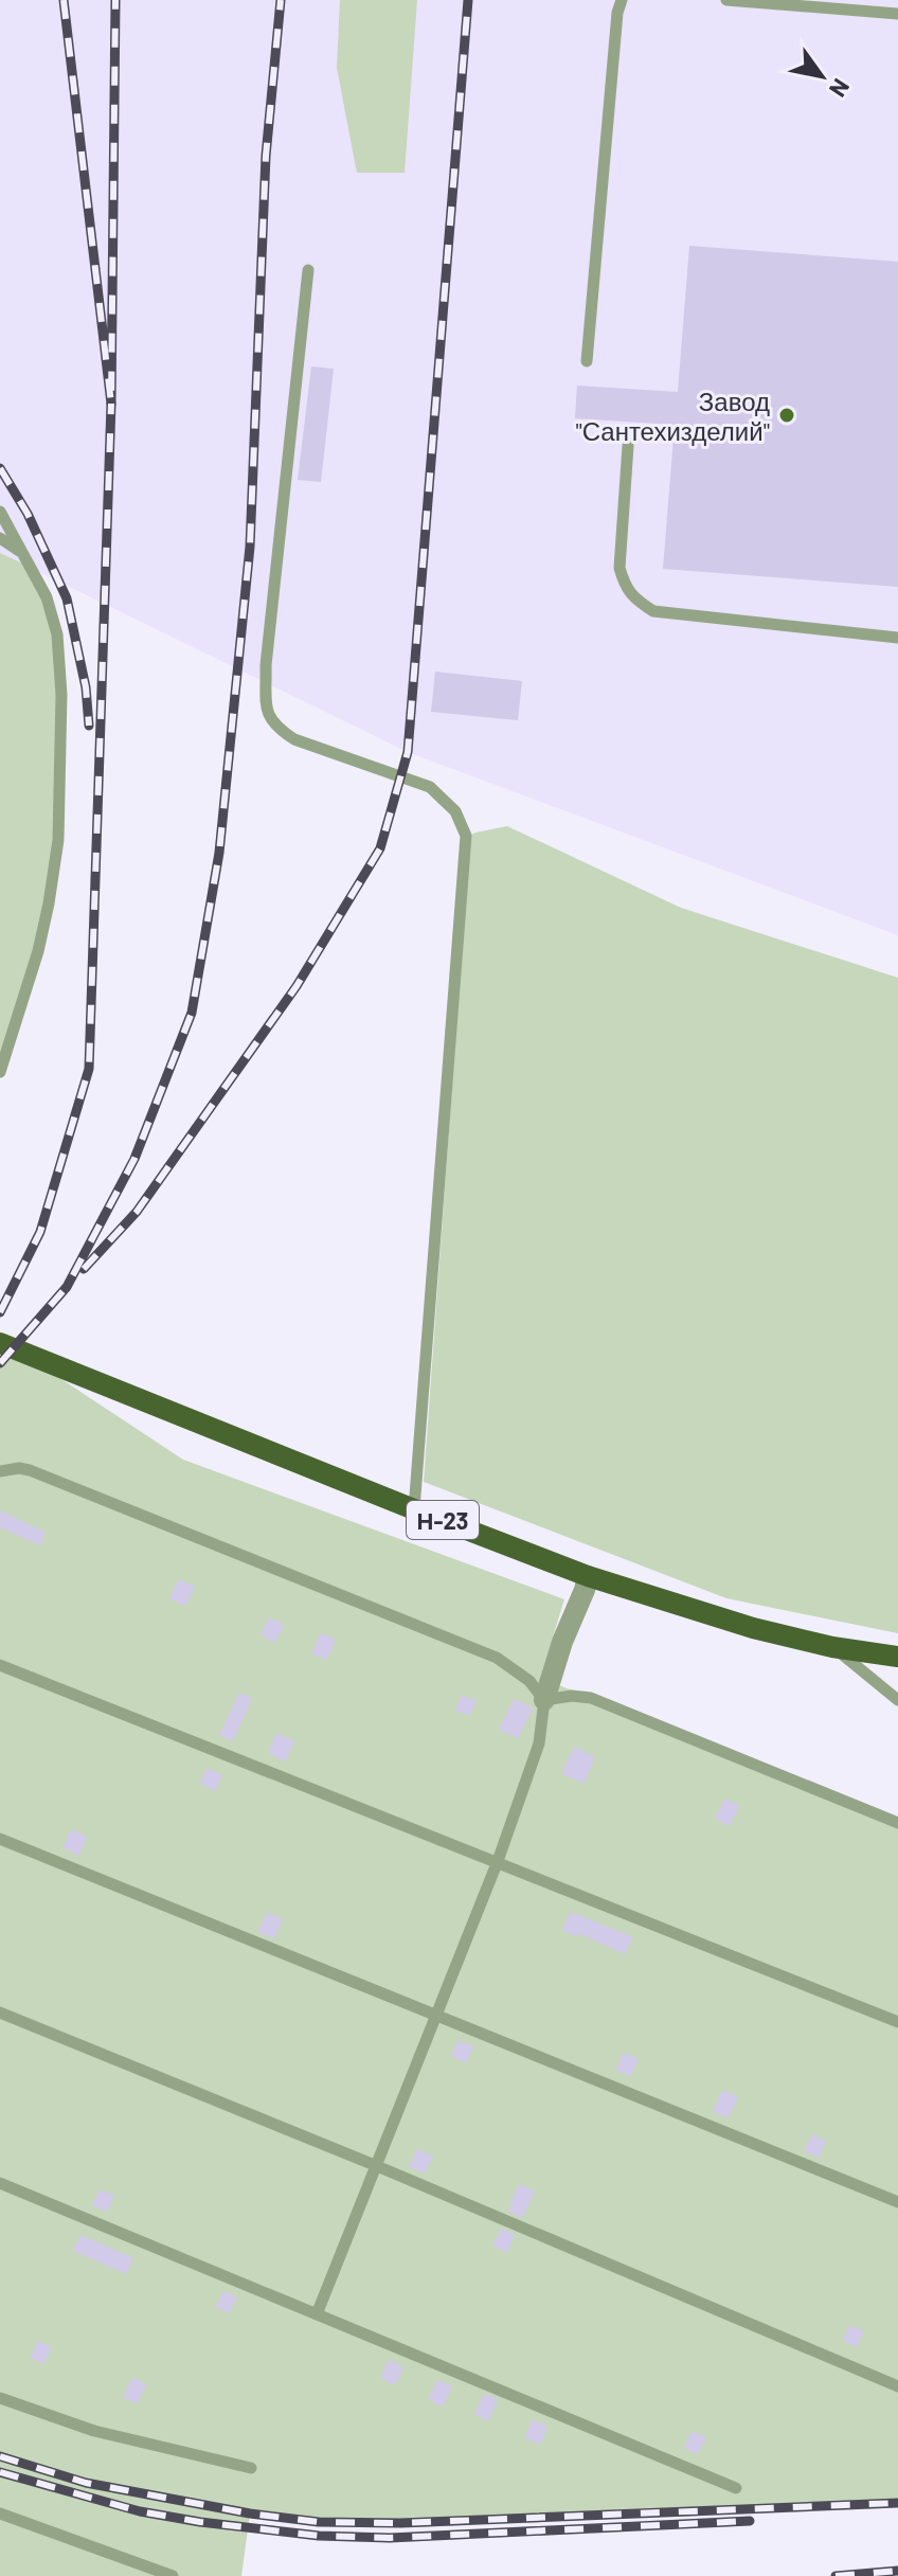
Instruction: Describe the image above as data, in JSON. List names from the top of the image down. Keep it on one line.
{"streets":{"main road":["Н-23"]},"places":["Завод \"Сантехизделий\""],"north":"bottom right"}
